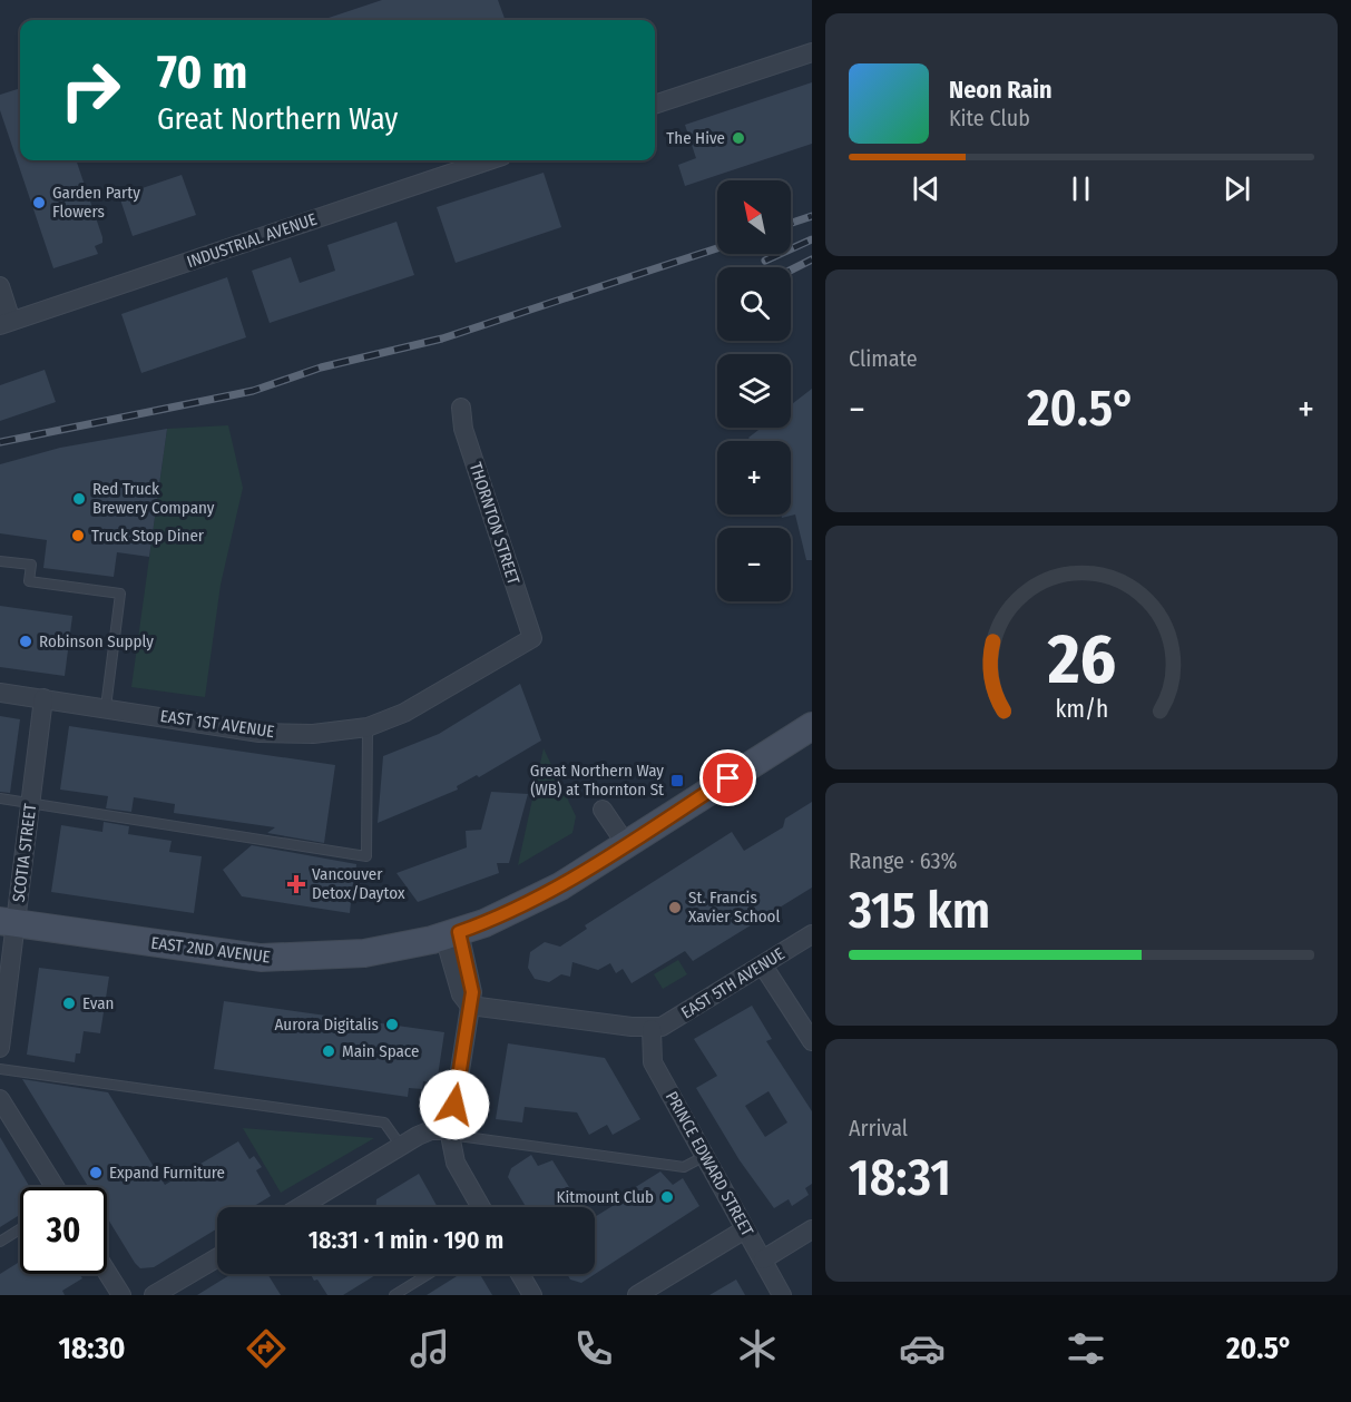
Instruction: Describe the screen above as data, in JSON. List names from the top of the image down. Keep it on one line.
{"streets":{"main road":["EAST 2ND AVENUE"],"street":["INDUSTRIAL AVENUE","THORNTON STREET","EAST 1ST AVENUE","SCOTIA STREET","EAST 5TH AVENUE","PRINCE EDWARD STREET"]},"crossings":[["THORNTON STREET","EAST 1ST AVENUE"],["EAST 1ST AVENUE","SCOTIA STREET"],["SCOTIA STREET","EAST 2ND AVENUE"],["EAST 5TH AVENUE","PRINCE EDWARD STREET"]],"places":{"other":["The Hive","Garden Party Flowers","Red Truck Brewery Company","Truck Stop Diner","Robinson Supply","St. Francis Xavier School","Evan","Aurora Digitalis","Main Space","Expand Furniture","Kitmount Club"],"transit":["Great Northern Way (WB) at Thornton St"],"health":["Vancouver Detox/Daytox"]},"north":"top left","page":{"turn":["70 m","Great Northern Way"],"song":["Neon Rain","Kite Club"],"map_buttons":["+","−"],"tile":["Climate",["Range · 63%","315 km"],["Arrival","18:31"]],"heat":["−","20.5°","+"],"limit":"30","trip":"18:31 · 1 min · 190 m","tabs":["18:30","20.5°"],"gauge":["26","km/h"]}}
